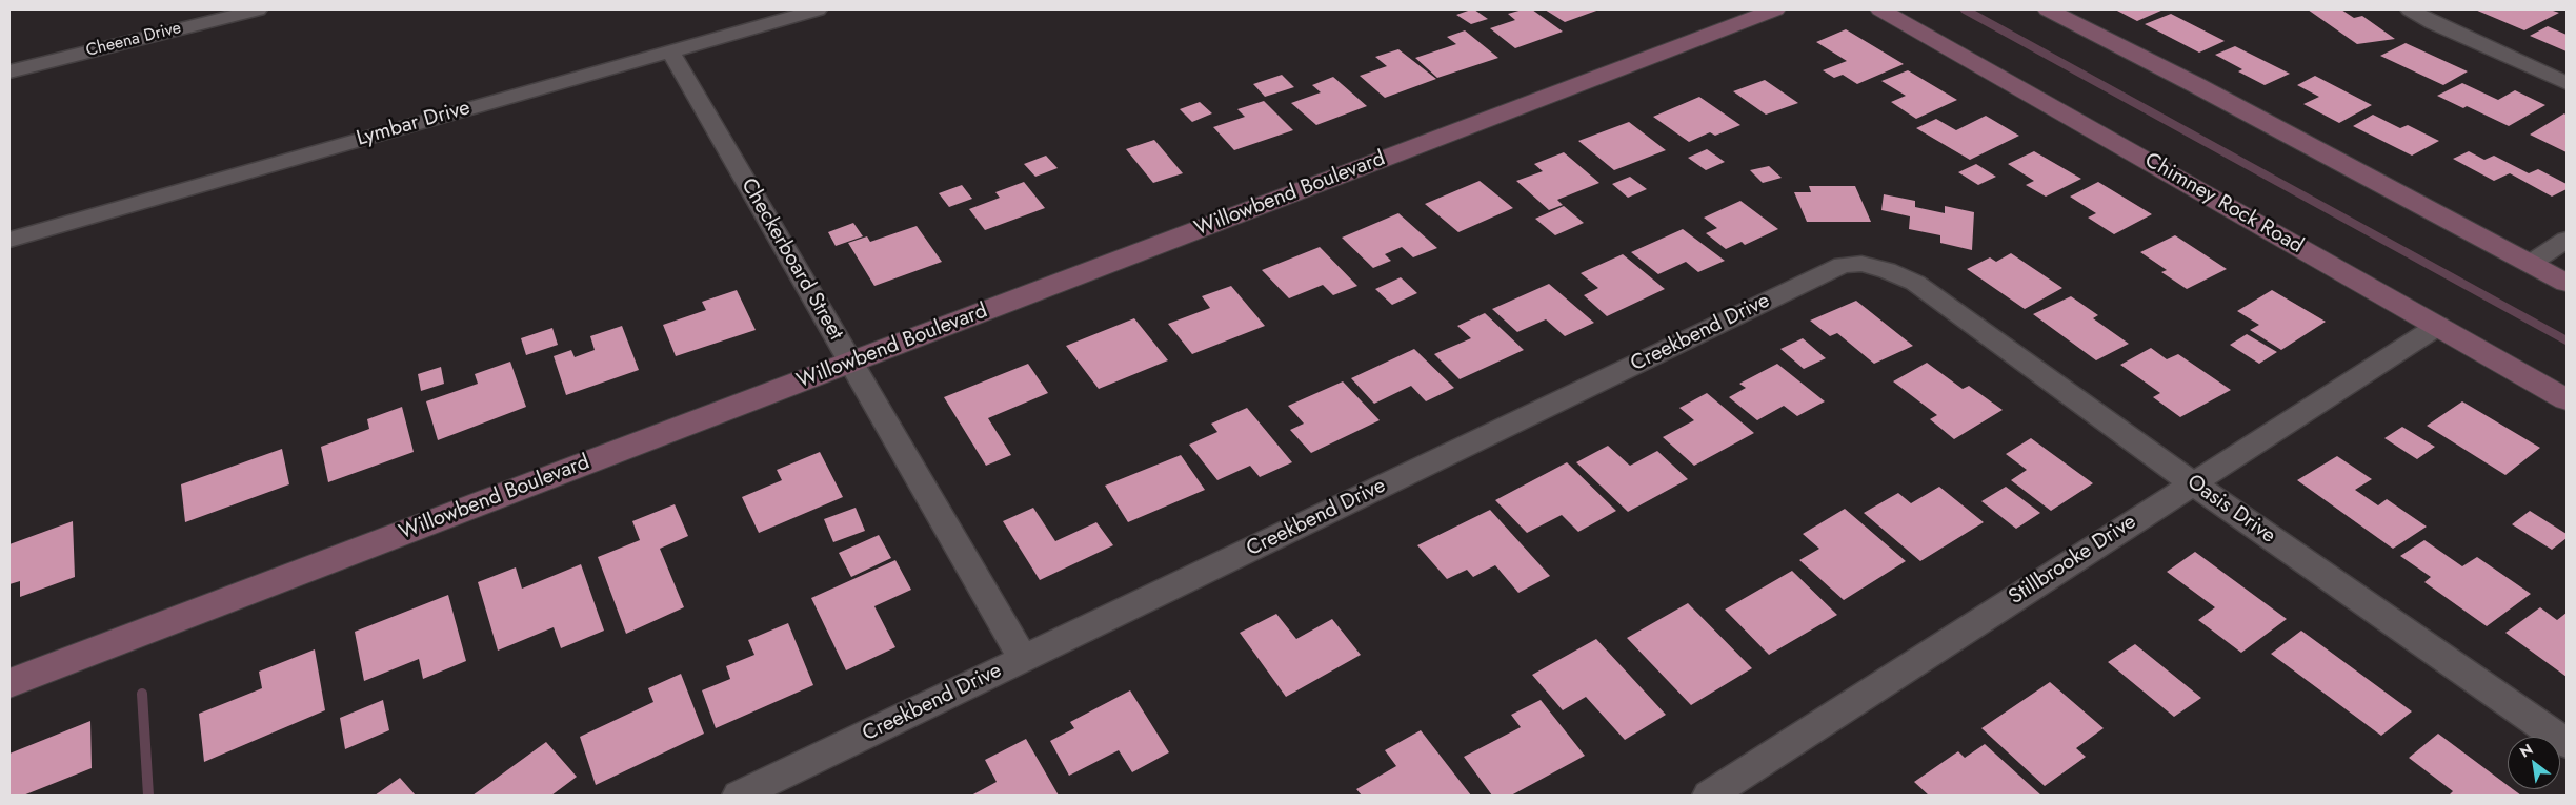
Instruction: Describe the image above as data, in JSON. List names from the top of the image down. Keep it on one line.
{"streets":{"main road":["Willowbend Boulevard","Chimney Rock Road"],"street":["Cheena Drive","Lymbar Drive","Checkerboard Street","Creekbend Drive","Oasis Drive","Stillbrooke Drive"]},"crossings":[["Lymbar Drive","Checkerboard Street"],["Willowbend Boulevard","Checkerboard Street"],["Chimney Rock Road","Stillbrooke Drive"],["Checkerboard Street","Creekbend Drive"],["Creekbend Drive","Oasis Drive"],["Oasis Drive","Stillbrooke Drive"]],"north":"top left"}
